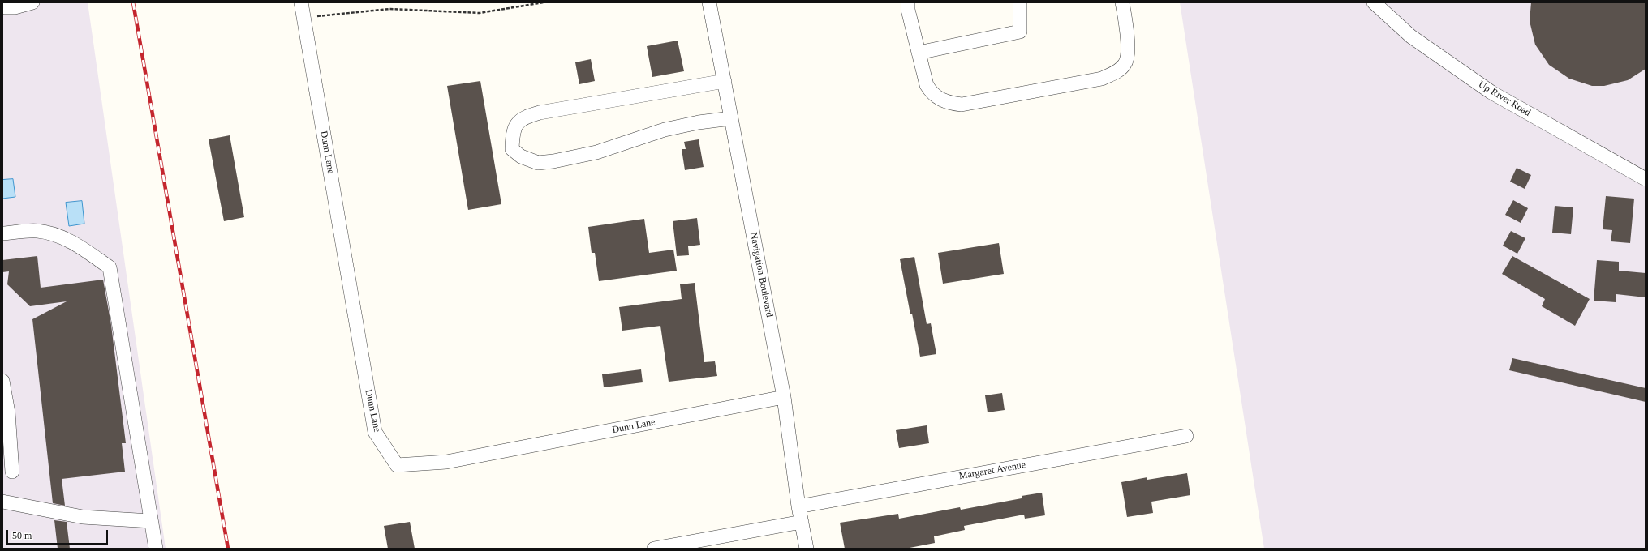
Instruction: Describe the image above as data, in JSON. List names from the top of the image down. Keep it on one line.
{"streets":{"street":["Up River Road","Dunn Lane","Navigation Boulevard","Margaret Avenue"]},"crossings":[["Dunn Lane","Navigation Boulevard"],["Navigation Boulevard","Margaret Avenue"]],"scale_bar":"50 m"}
